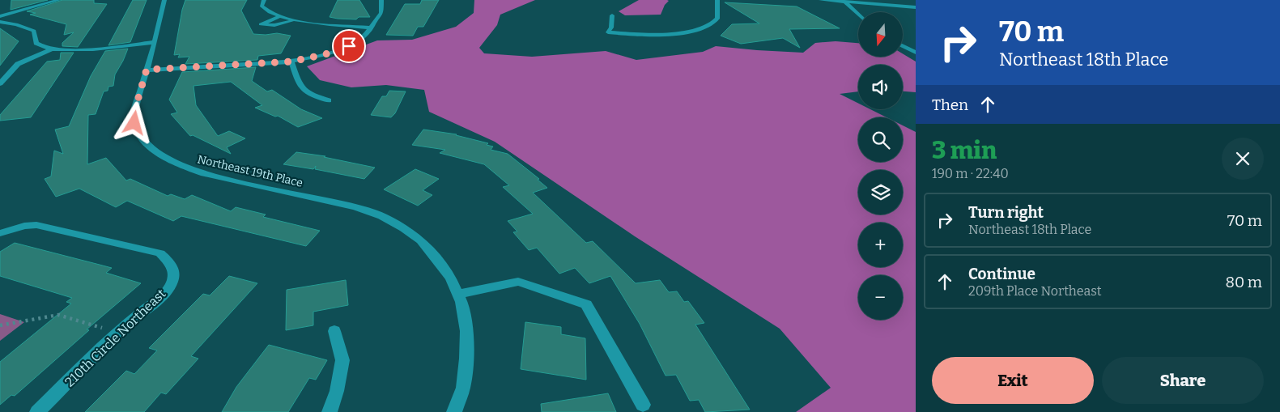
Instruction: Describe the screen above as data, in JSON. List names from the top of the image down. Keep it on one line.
{"streets":{"street":["Northeast 19th Place","210th Circle Northeast"]},"north":"bottom","page":{"turn":["70 m","Northeast 18th Place"],"map_buttons":["+","−"],"then":"Then","heading":["3 min","190 m · 22:40"],"list":[{"name":"Turn right","note":"Northeast 18th Place","value":"70 m"},{"name":"Continue","note":"209th Place Northeast","value":"80 m"}],"buttons":["Exit","Share"]}}
